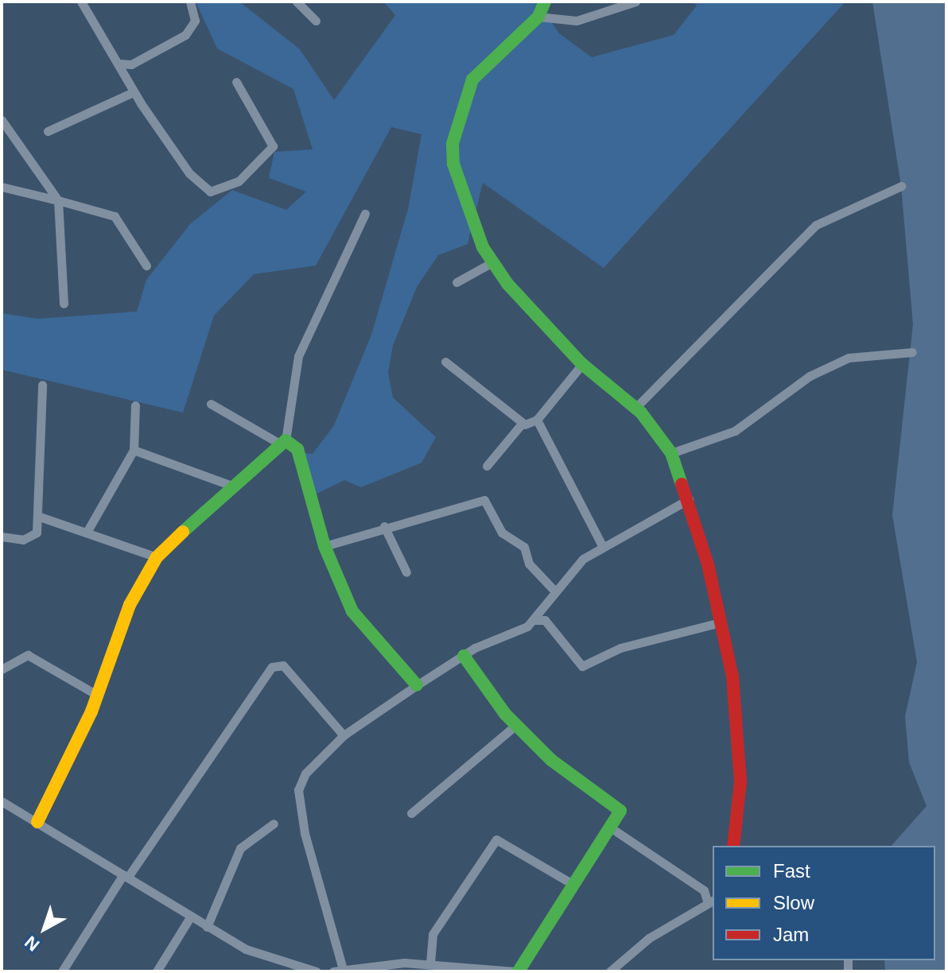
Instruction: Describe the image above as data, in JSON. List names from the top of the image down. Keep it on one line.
{"legend":["Fast","Slow","Jam"],"north":"bottom left"}
